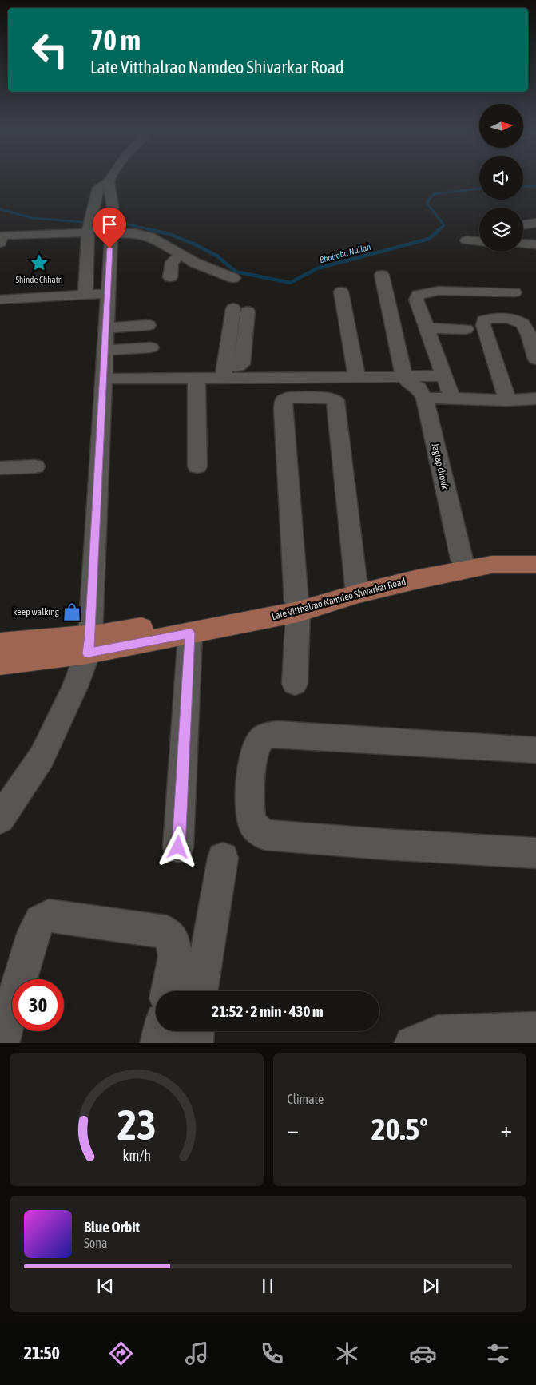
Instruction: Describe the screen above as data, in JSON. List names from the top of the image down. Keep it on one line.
{"streets":{"main road":["Late Vitthalrao Namdeo Shivarkar Road"],"street":["Jagtap chowk"]},"crossings":[["Jagtap chowk","Late Vitthalrao Namdeo Shivarkar Road"]],"water":["Bhairoba Nullah"],"places":{"place":["Shinde Chhatri"],"shop":["keep walking"]},"north":"right","page":{"turn":["70 m","Late Vitthalrao Namdeo Shivarkar Road"],"limit":"30","trip":"21:52 · 2 min · 430 m","tile":"Climate","heat":["−","20.5°","+"],"song":["Blue Orbit","Sona"],"tabs":"21:50","gauge":["23","km/h"]}}
